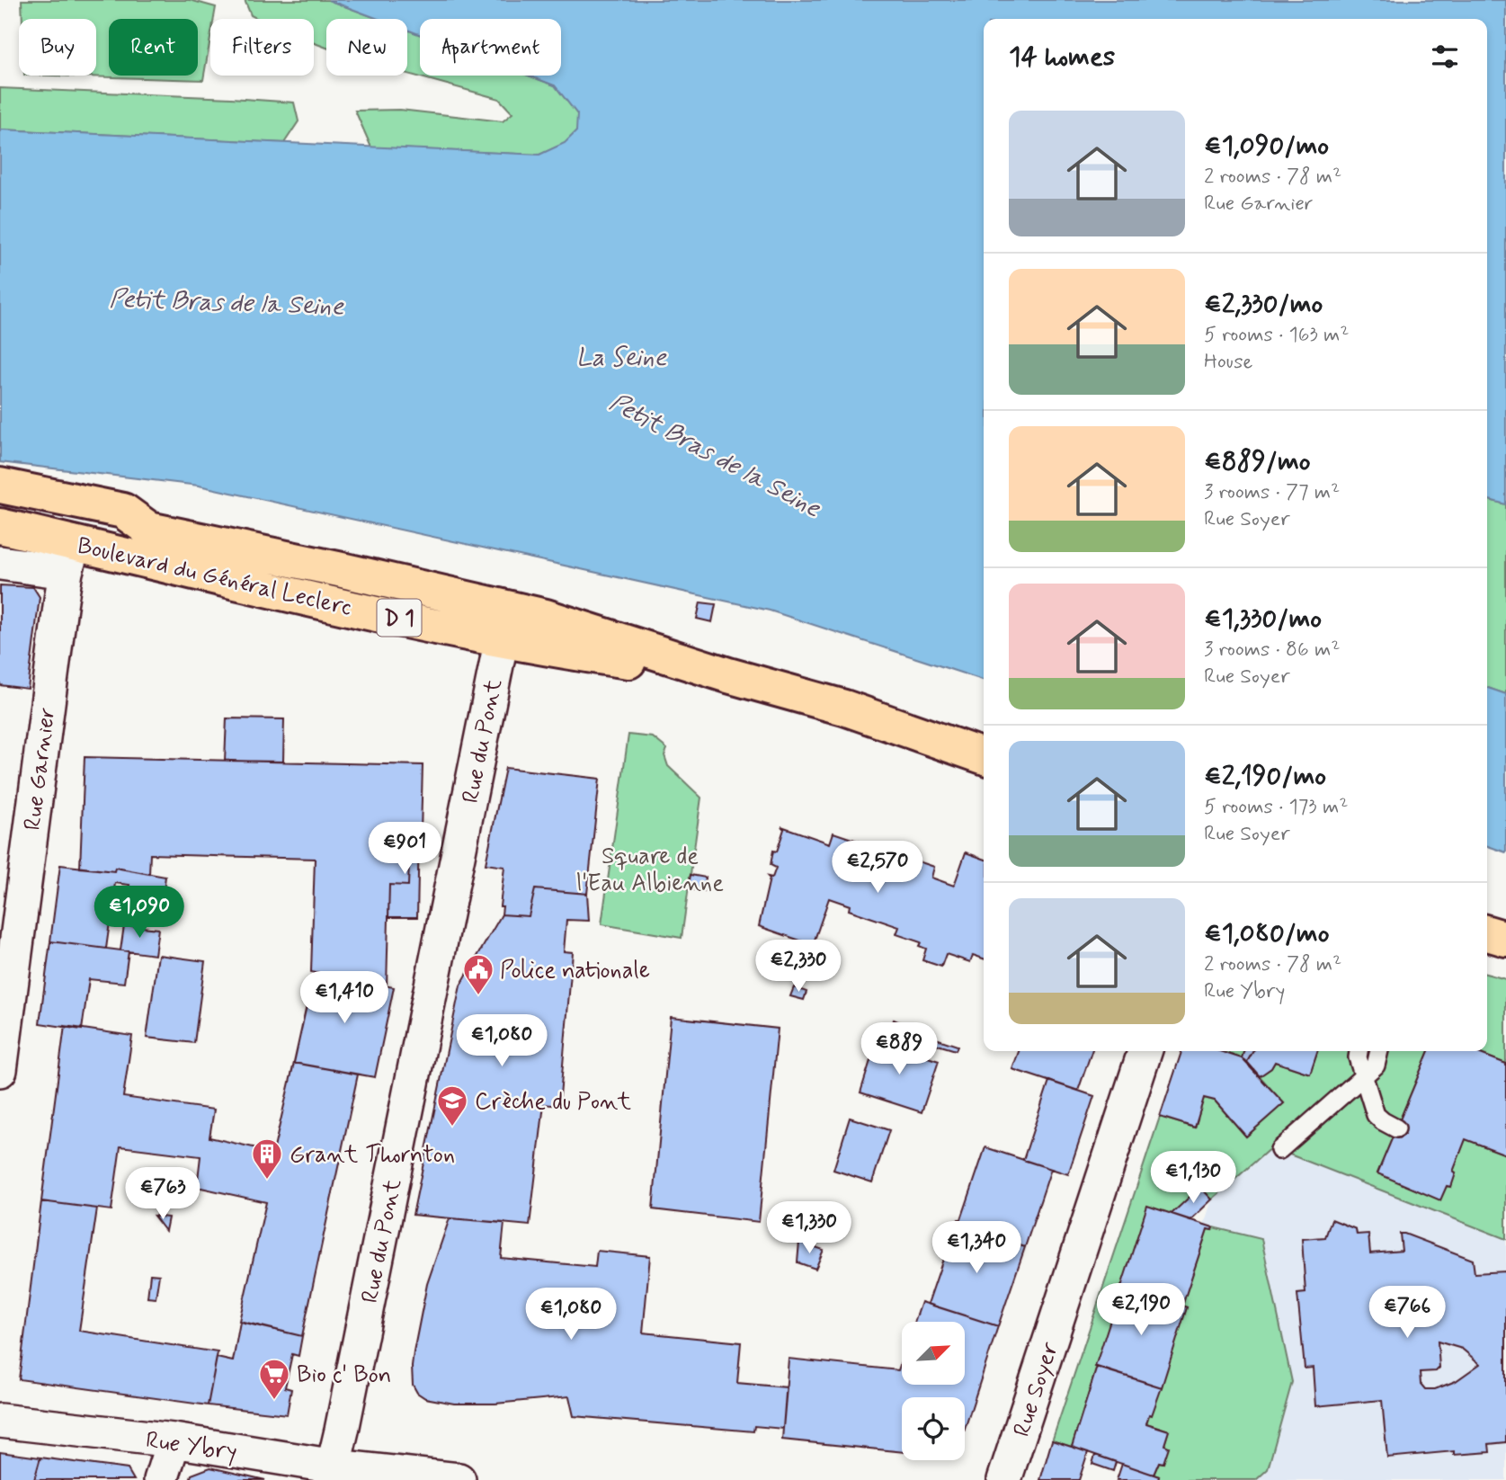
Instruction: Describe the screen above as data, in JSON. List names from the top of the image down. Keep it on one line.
{"streets":{"main road":["Boulevard du Général Leclerc","D 1"],"street":["Rue du Pont","Rue Garnier","Rue Soyer","Rue Ybry"]},"crossings":[["Boulevard du Général Leclerc","Rue du Pont"],["Boulevard du Général Leclerc","Rue Garnier"],["Rue du Pont","Rue Ybry"]],"water":["Petit Bras de la Seine","La Seine"],"parks":["Square de l'Eau Albienne"],"places":{"public building":["Police nationale"],"school or university":["Crèche du Pont"],"building":["Grant Thornton"],"supermarket":["Bio c' Bon"]},"north":"top right","page":{"chip":["Buy","Rent","Filters","New","Apartment"],"heading":"14 homes","list":[{"name":"€1,090/mo","note":"2 rooms · 78 m² · Rue Garnier"},{"name":"€2,330/mo","note":"5 rooms · 163 m² · House"},{"name":"€889/mo","note":"3 rooms · 77 m² · Rue Soyer"},{"name":"€1,330/mo","note":"3 rooms · 86 m² · Rue Soyer"},{"name":"€2,190/mo","note":"5 rooms · 173 m² · Rue Soyer"},{"name":"€1,080/mo","note":"2 rooms · 78 m² · Rue Ybry"}],"price":["€901","€2,570","€1,090","€2,330","€1,410","€1,080","€889","€1,130","€763","€1,330","€1,340","€2,190","€766","€1,080"]}}
